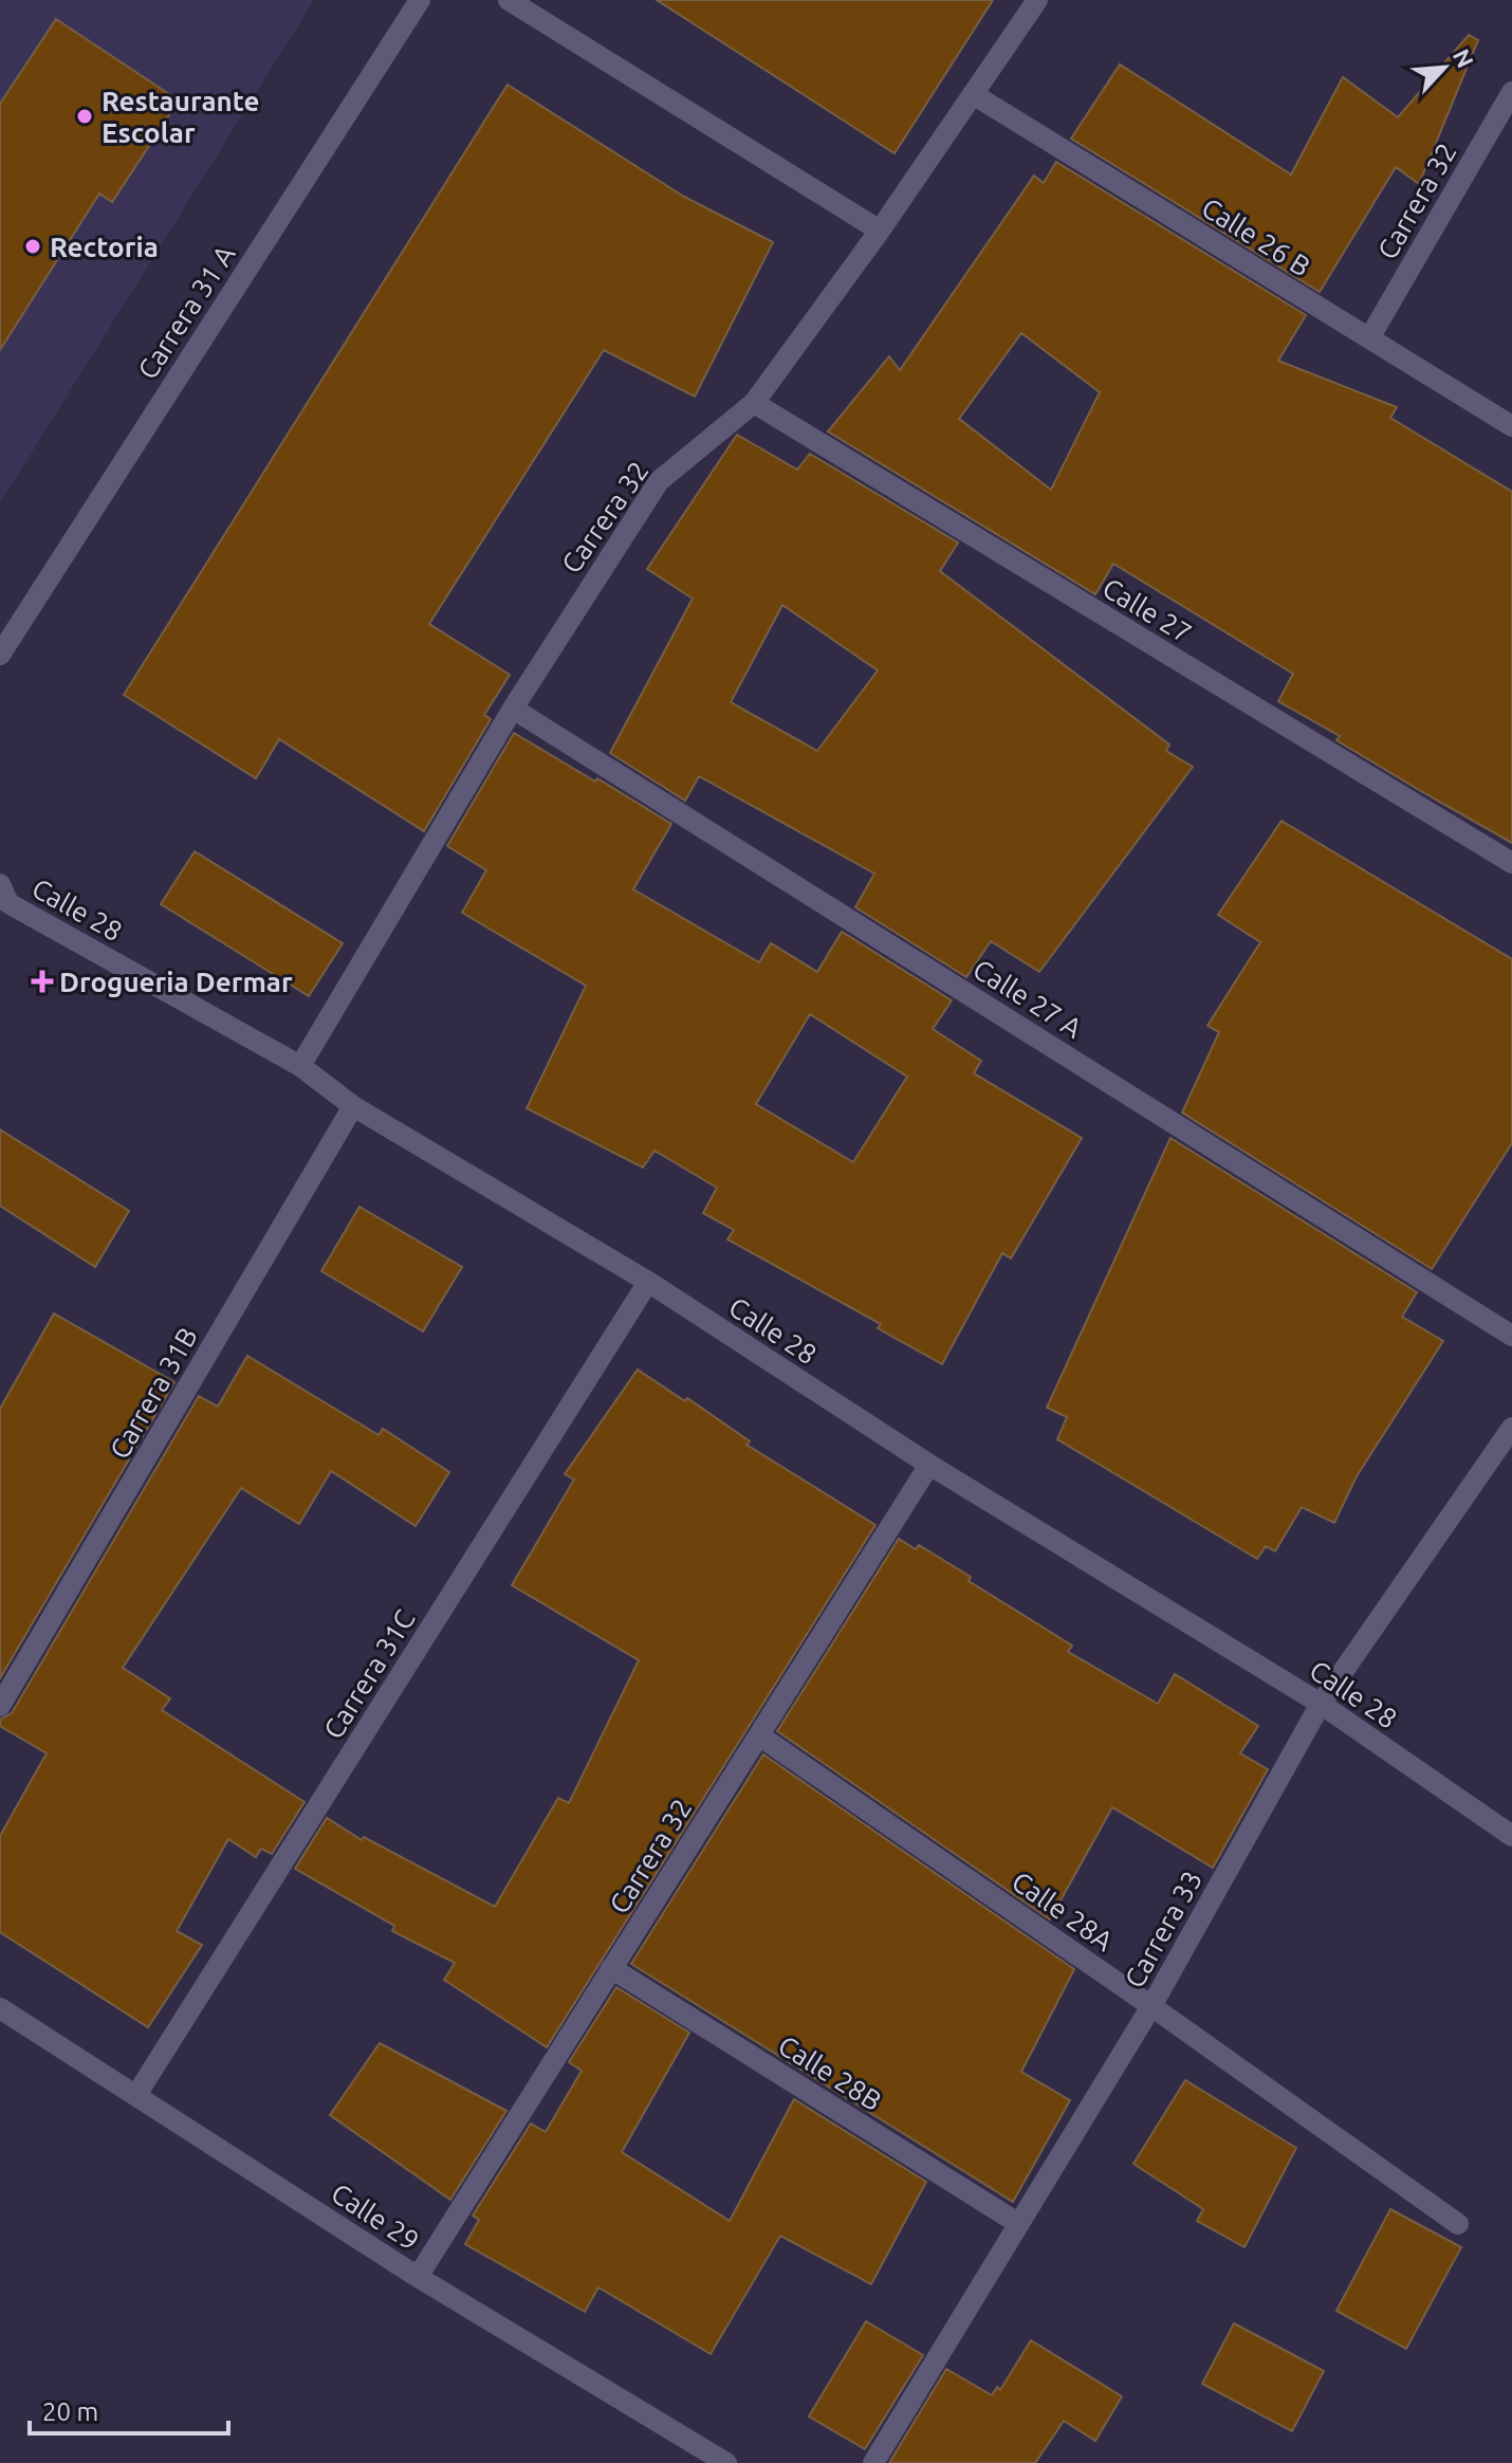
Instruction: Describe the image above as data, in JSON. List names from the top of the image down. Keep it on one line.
{"streets":{"street":["Carrera 32","Calle 26 B","Carrera 31 A","Calle 27","Calle 28","Calle 27 A","Carrera 31B","Carrera 31C","Calle 28A","Carrera 33","Calle 28B","Calle 29"]},"crossings":[["Carrera 32","Calle 26 B"],["Carrera 32","Calle 27"],["Carrera 32","Calle 28"],["Carrera 32","Calle 27 A"],["Carrera 32","Calle 28A"],["Carrera 32","Calle 28B"],["Carrera 32","Calle 29"],["Calle 28","Carrera 31B"],["Calle 28","Carrera 31C"],["Calle 28","Carrera 33"],["Carrera 31C","Calle 29"],["Calle 28A","Carrera 33"],["Carrera 33","Calle 28B"]],"places":{"other":["Restaurante Escolar","Rectoria"],"health":["Drogueria Dermar"]},"scale_bar":"20 m","north":"top right"}
